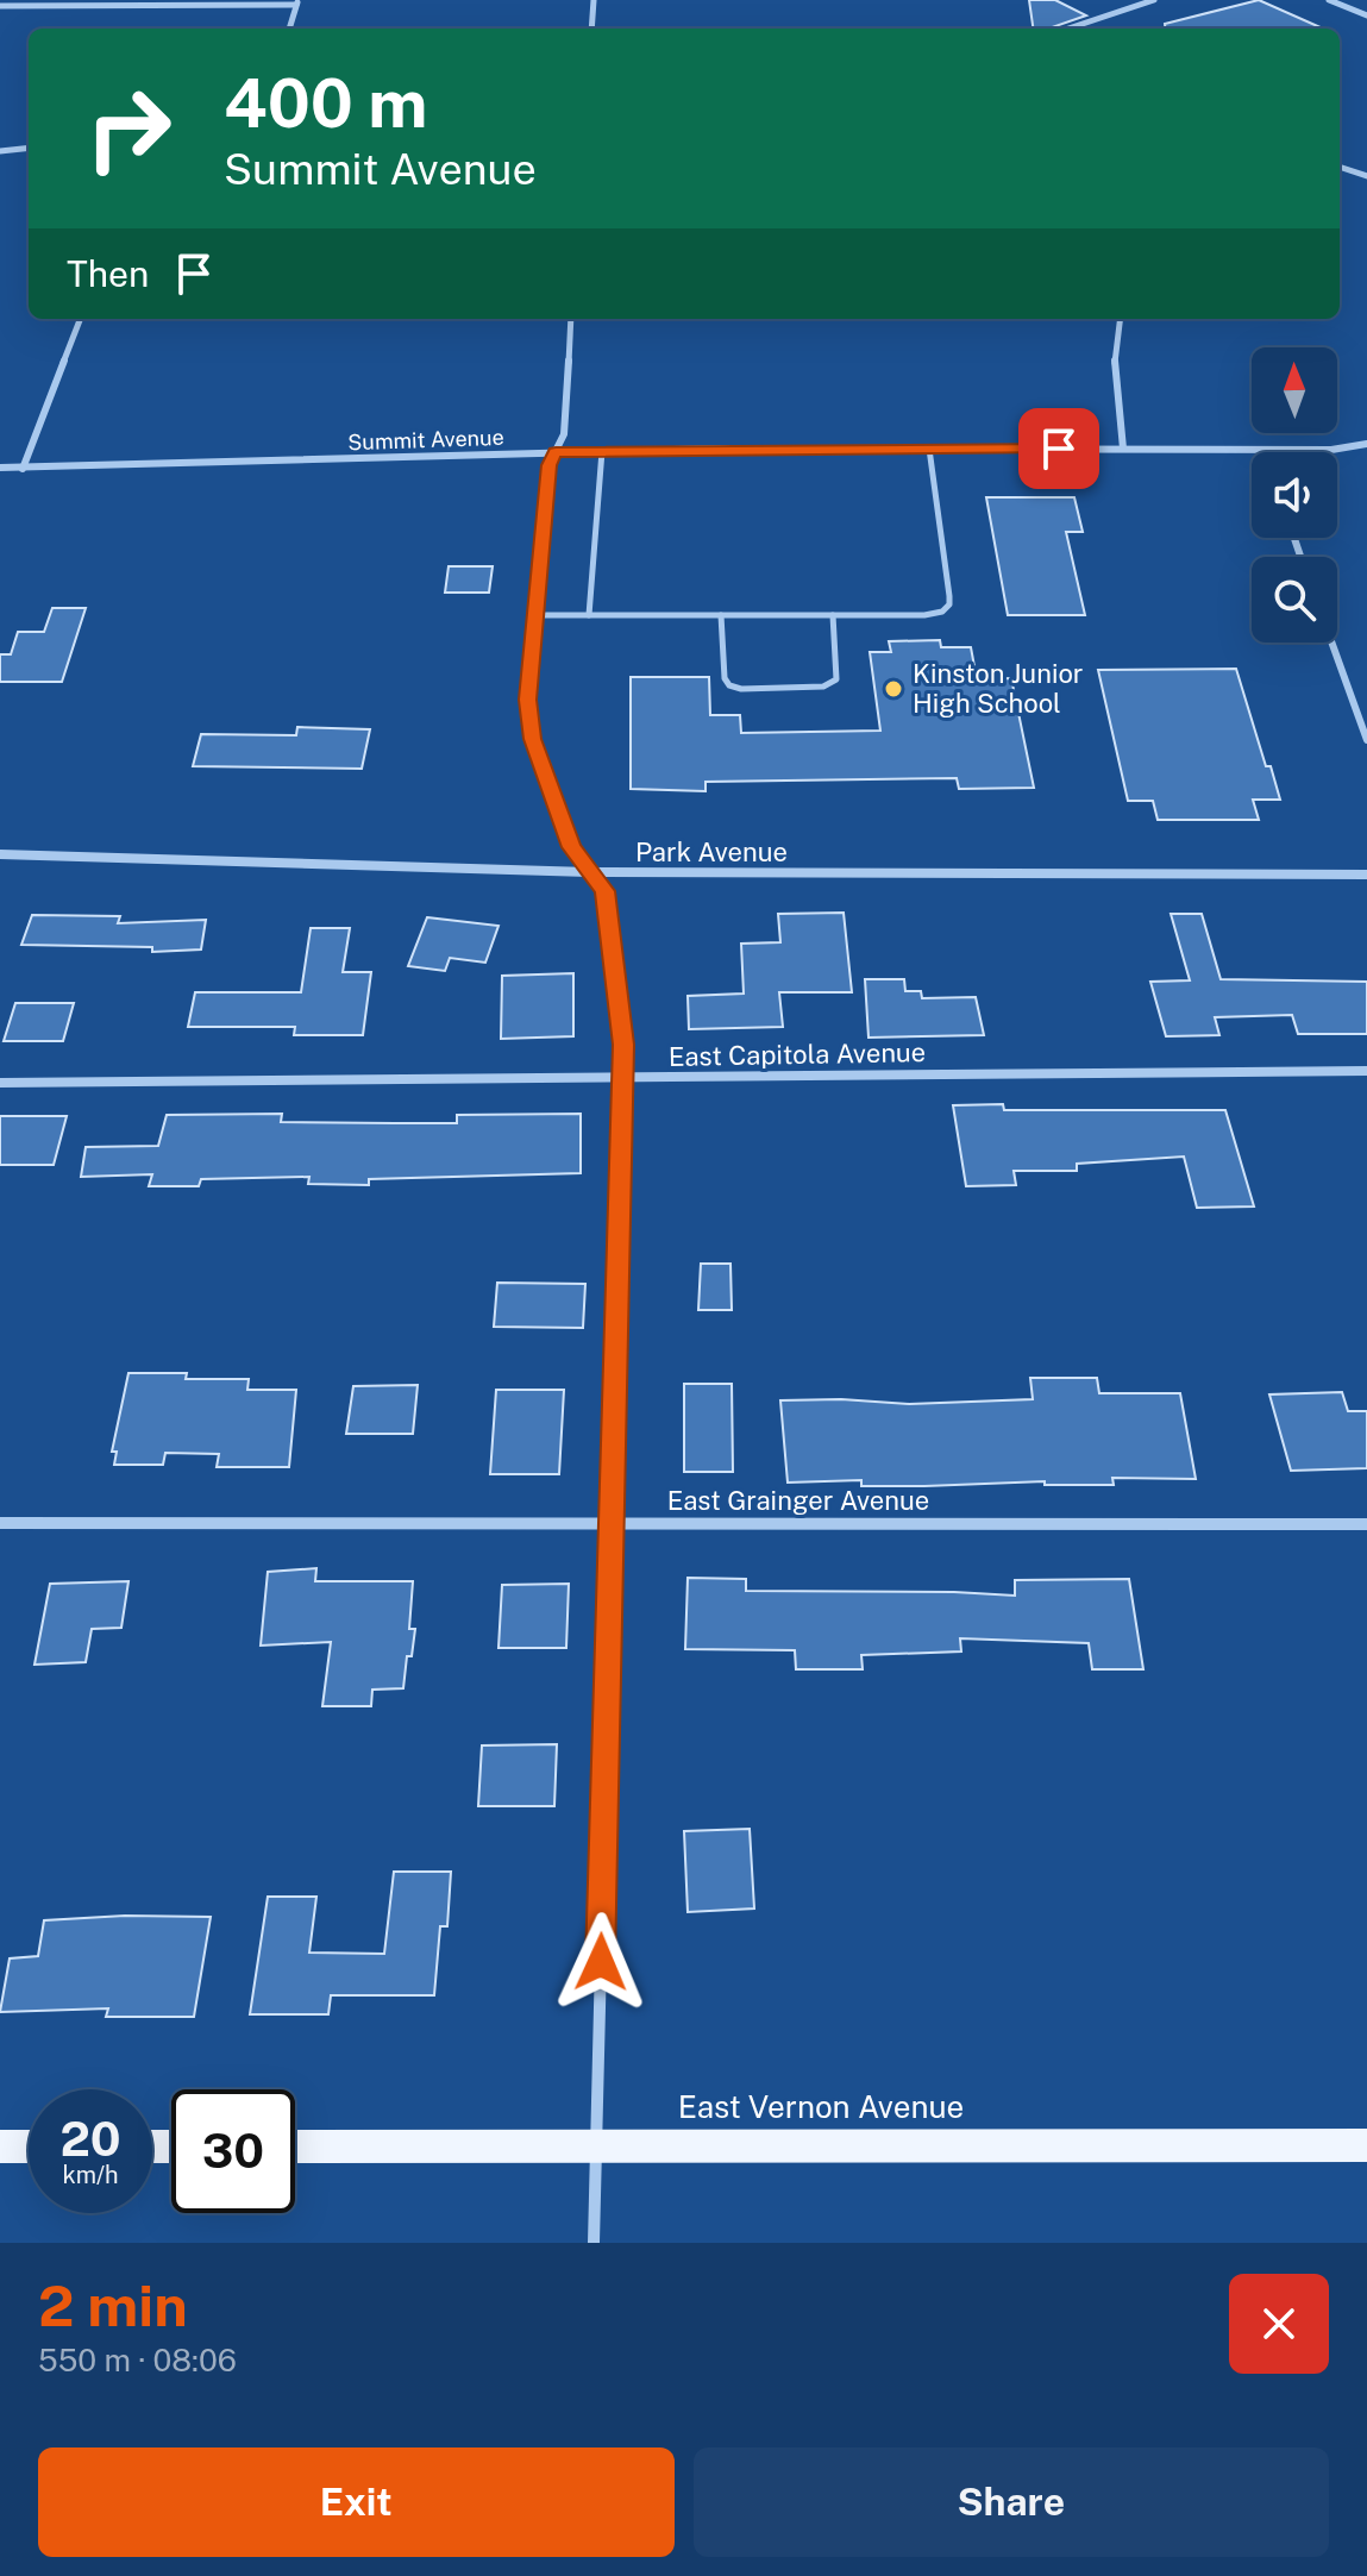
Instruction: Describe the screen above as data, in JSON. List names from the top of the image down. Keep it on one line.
{"streets":{"main road":["East Vernon Avenue"],"street":["Summit Avenue","Park Avenue","East Capitola Avenue","East Grainger Avenue"]},"places":["Kinston Junior High School"],"north":"top","page":{"turn":["400 m","Summit Avenue"],"then":"Then","speed":"20 km/h","limit":"30","heading":["2 min","550 m · 08:06"],"buttons":["Exit","Share"]}}
